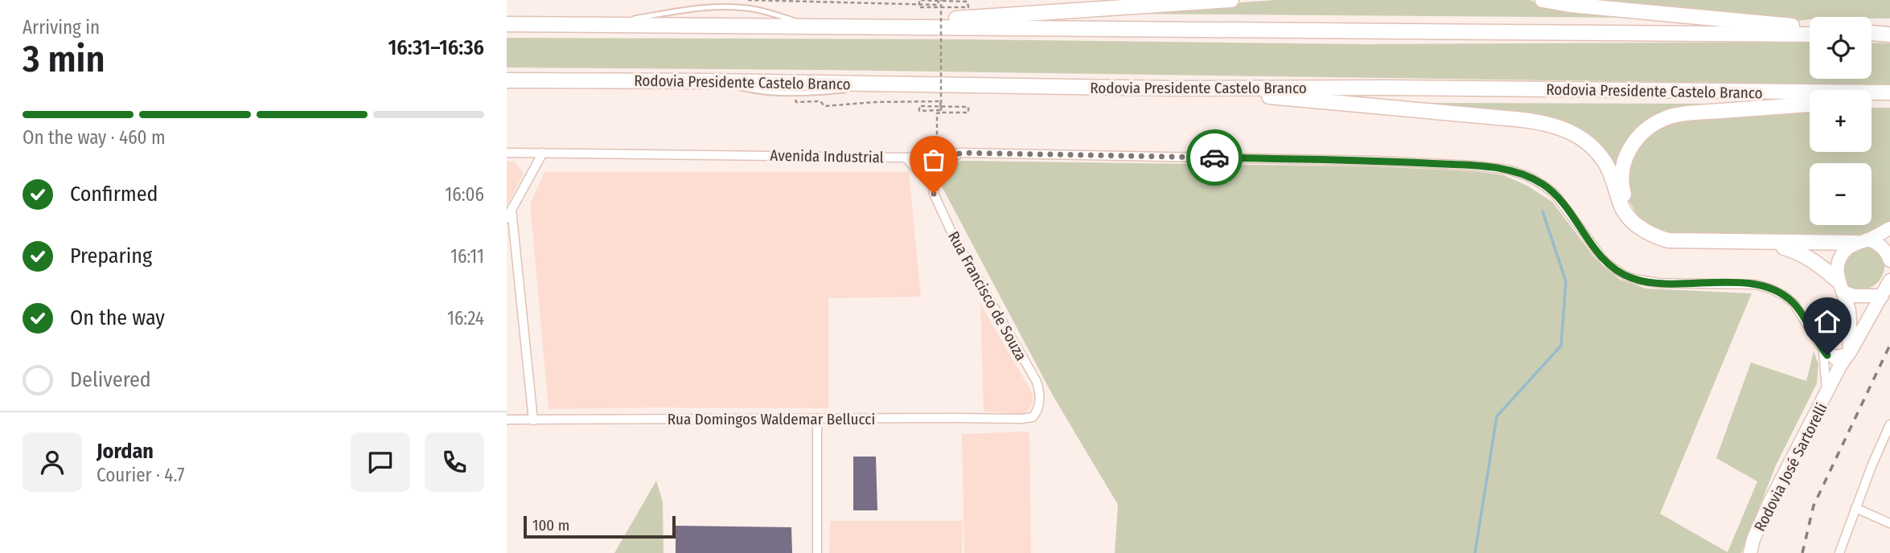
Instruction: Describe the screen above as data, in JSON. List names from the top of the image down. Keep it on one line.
{"streets":{"highway":["Rodovia Presidente Castelo Branco"],"main road":["Rodovia José Sartorelli"],"street":["Avenida Industrial","Rua Francisco de Souza","Rua Domingos Waldemar Bellucci"]},"crossings":[["Avenida Industrial","Rodovia José Sartorelli"],["Rua Francisco de Souza","Rua Domingos Waldemar Bellucci"]],"scale_bar":"100 m","page":{"heading":["3 min","Arriving in","16:31–16:36"],"panel":["Jordan","Courier · 4.7"],"map_buttons":["+","−"],"bar":"On the way · 460 m","list":[["Confirmed","16:06"],["Preparing","16:11"],["On the way","16:24"],"Delivered"],"scale":"100 m"}}
